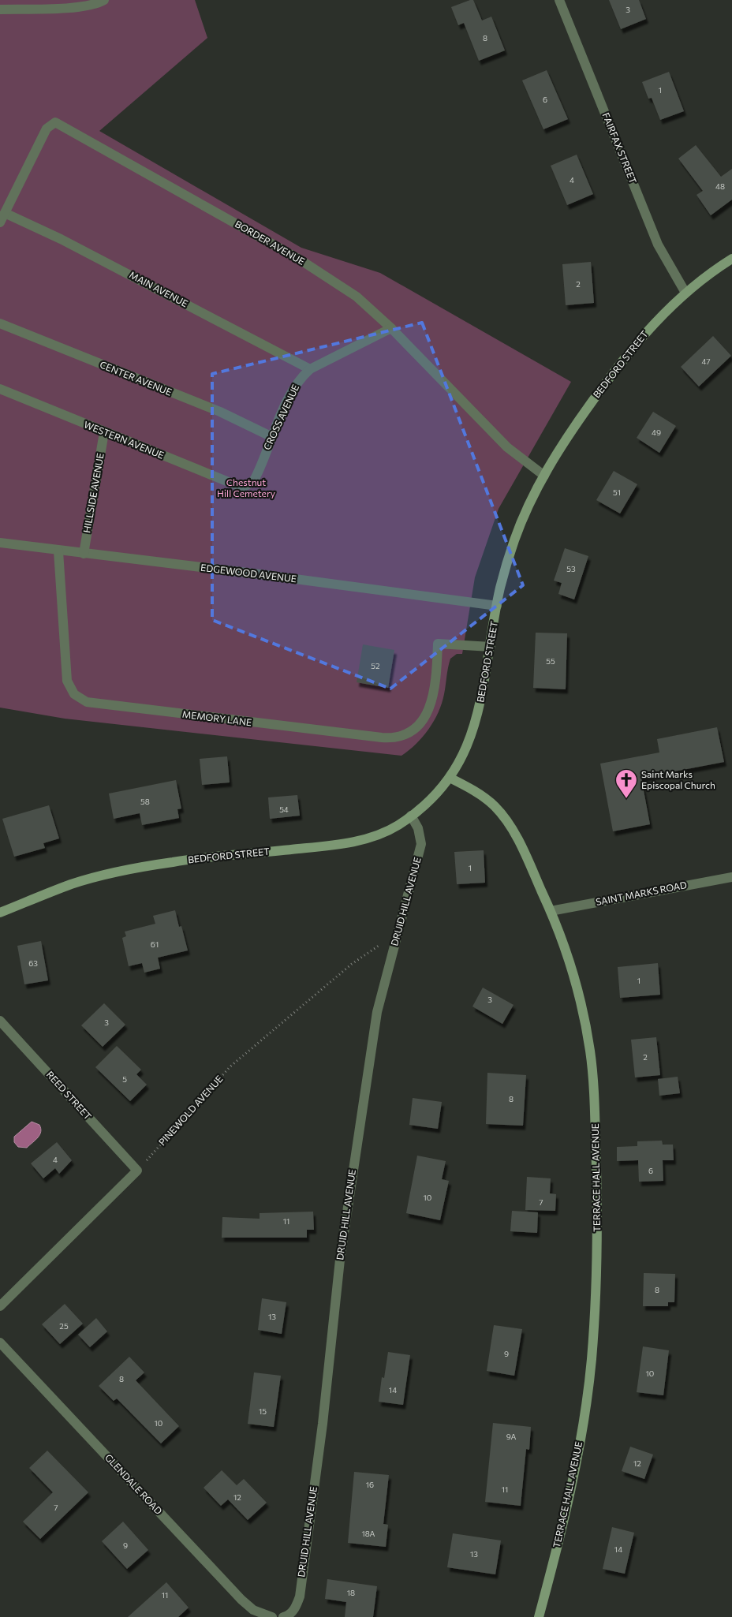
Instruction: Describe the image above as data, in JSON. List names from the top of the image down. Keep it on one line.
{"streets":{"main road":["BEDFORD STREET","TERRACE HALL AVENUE"],"street":["FAIRFAX STREET","BORDER AVENUE","MAIN AVENUE","CENTER AVENUE","CROSS AVENUE","WESTERN AVENUE","HILLSIDE AVENUE","EDGEWOOD AVENUE","MEMORY LANE","SAINT MARKS ROAD","DRUID HILL AVENUE","REED STREET","GLENDALE ROAD"],"path":["PINEWOLD AVENUE"]},"crossings":[["FAIRFAX STREET","BEDFORD STREET"],["BORDER AVENUE","MAIN AVENUE"],["BORDER AVENUE","BEDFORD STREET"],["BORDER AVENUE","CROSS AVENUE"],["MAIN AVENUE","CROSS AVENUE"],["BEDFORD STREET","EDGEWOOD AVENUE"],["BEDFORD STREET","MEMORY LANE"],["BEDFORD STREET","DRUID HILL AVENUE"],["BEDFORD STREET","TERRACE HALL AVENUE"],["CENTER AVENUE","CROSS AVENUE"],["CROSS AVENUE","WESTERN AVENUE"],["WESTERN AVENUE","HILLSIDE AVENUE"],["HILLSIDE AVENUE","EDGEWOOD AVENUE"],["EDGEWOOD AVENUE","MEMORY LANE"],["SAINT MARKS ROAD","TERRACE HALL AVENUE"],["DRUID HILL AVENUE","PINEWOLD AVENUE"],["REED STREET","PINEWOLD AVENUE"]],"parks":["Chestnut Hill Cemetery"],"places":{"church":["Saint Marks Episcopal Church"]},"house_numbers":["3","8","1","6","4","48","2","47","49","51","53","55","52","58","54","1","61","63","1","3","3","2","5","8","4","6","10","7","11","8","13","25","9","10","8","14","15","10","9A","12","16","11","12","7","18A","9","14","13","18","11"]}
